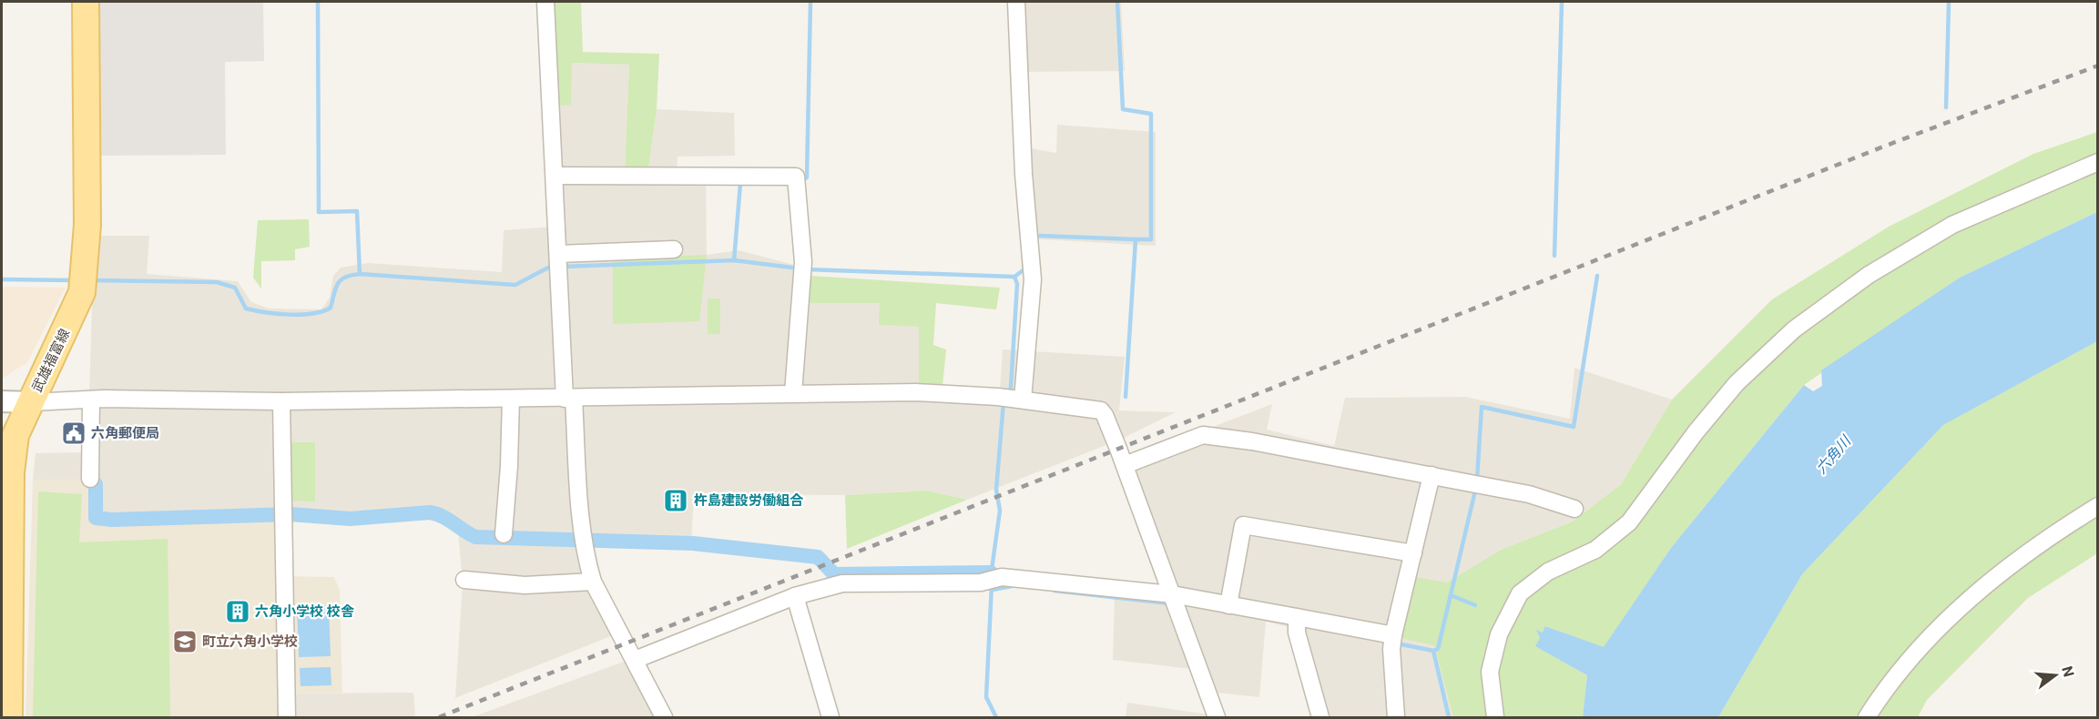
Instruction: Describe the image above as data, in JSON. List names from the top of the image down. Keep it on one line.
{"streets":{"main road":["武雄福富線"]},"water":["六角川"],"places":{"public building":["六角郵便局"],"building":["杵島建設労働組合","六角小学校 校舎"],"school or university":["町立六角小学校"]},"north":"right"}
